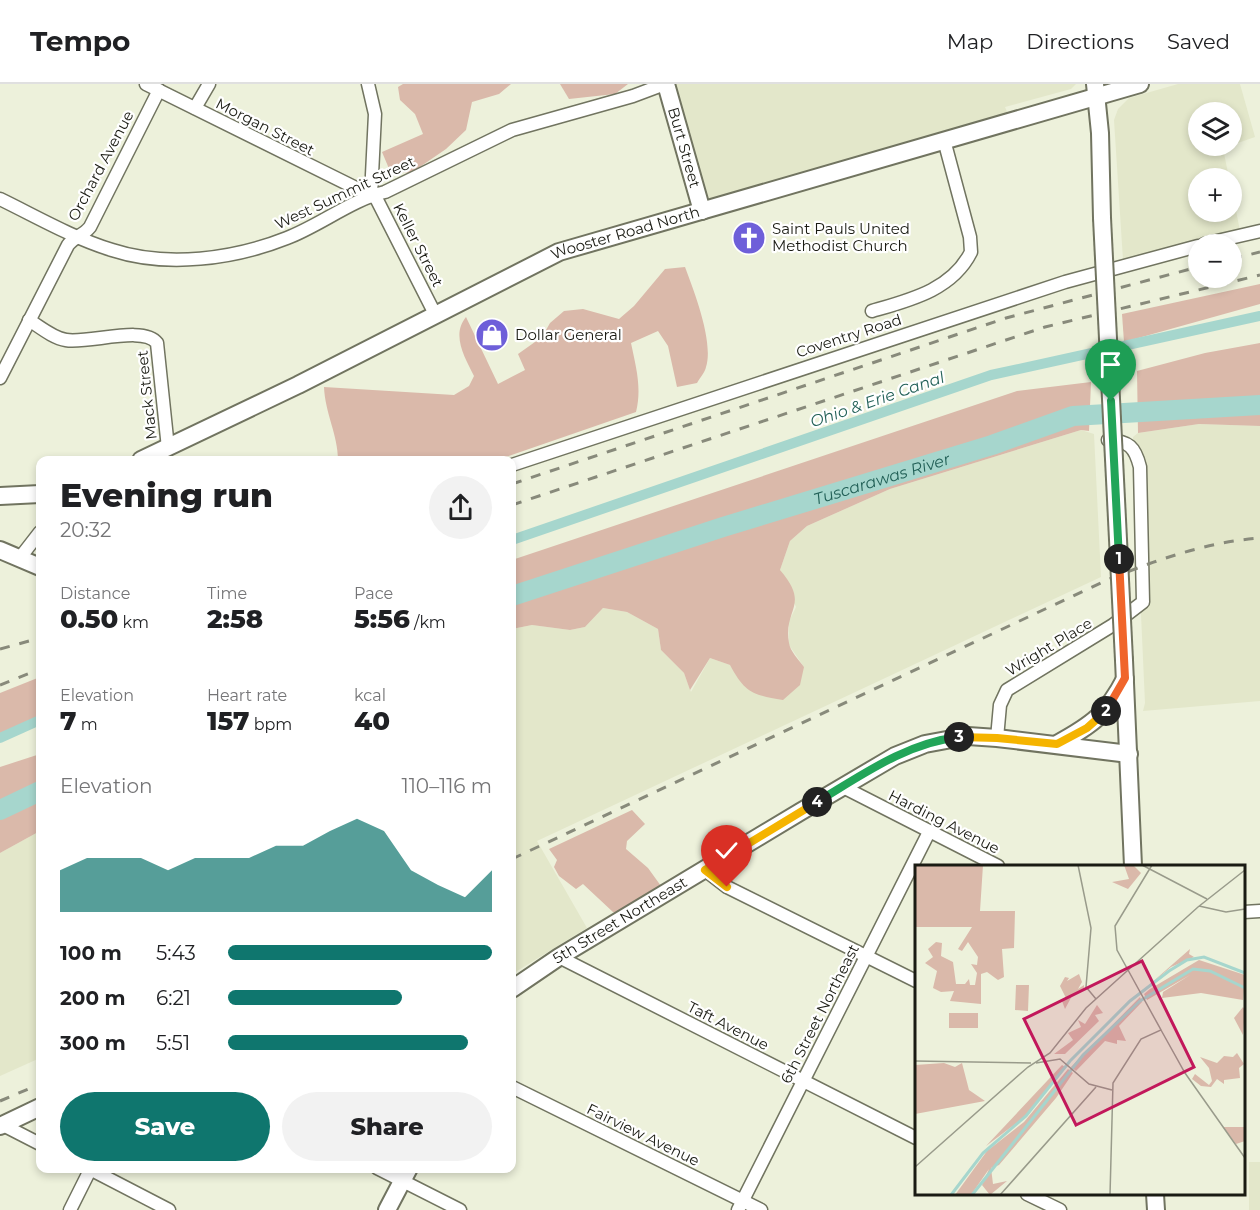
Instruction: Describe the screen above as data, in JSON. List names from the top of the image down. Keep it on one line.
{"streets":{"main road":["Burt Street","Wooster Road North","5th Street Northeast"],"street":["Morgan Street","Orchard Avenue","West Summit Street","Keller Street","Coventry Road","Mack Street","Wright Place","Harding Avenue","6th Street Northeast","Taft Avenue","Fairview Avenue"]},"crossings":[["Morgan Street","Orchard Avenue"],["Morgan Street","West Summit Street"],["Morgan Street","Keller Street"],["Burt Street","West Summit Street"],["Burt Street","Wooster Road North"],["Orchard Avenue","West Summit Street"],["Orchard Avenue","Mack Street"],["West Summit Street","Keller Street"],["Wooster Road North","Keller Street"],["Wooster Road North","Mack Street"],["Wright Place","5th Street Northeast"],["Harding Avenue","5th Street Northeast"],["Harding Avenue","6th Street Northeast"],["5th Street Northeast","Taft Avenue"],["6th Street Northeast","Taft Avenue"],["6th Street Northeast","Fairview Avenue"]],"water":["Ohio & Erie Canal","Tuscarawas River"],"places":{"church":["Saint Pauls United Methodist Church"],"shop":["Dollar General"]},"page":{"header":"Tempo","nav":["Map","Directions","Saved"],"map_buttons":["+","−"],"heading":["Evening run","20:32"],"pins":["1","2","3","4"],"stats":[["Distance","0.50 km"],["Time","2:58"],["Pace","5:56 /km"],["Elevation","7 m"],["Heart rate","157 bpm"],["kcal","40"]],"chart":["Elevation","110–116 m"],"list":[{"name":"100 m","note":"5:43"},{"name":"200 m","note":"6:21"},{"name":"300 m","note":"5:51"}],"buttons":["Save","Share"]}}
